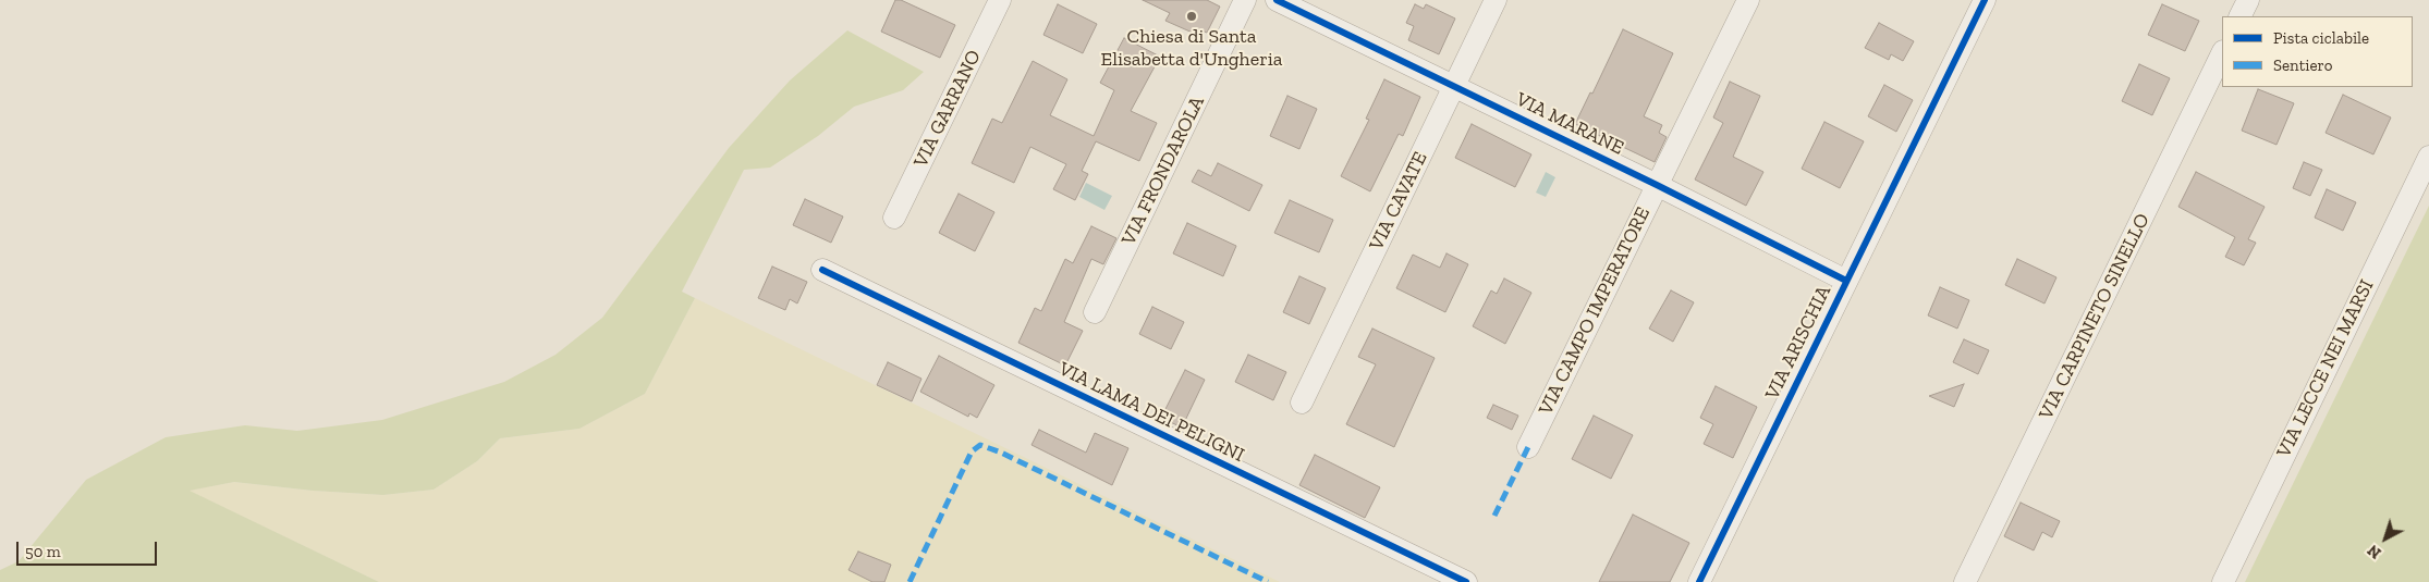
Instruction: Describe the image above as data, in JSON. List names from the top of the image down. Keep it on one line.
{"streets":{"street":["VIA GARRANO","VIA MARANE","VIA FRONDAROLA","VIA CAVATE","VIA CAMPO IMPERATORE","VIA CARPINETO SINELLO","VIA ARISCHIA","VIA LECCE NEI MARSI","VIA LAMA DEI PELIGNI"]},"crossings":[["VIA MARANE","VIA CAVATE"],["VIA MARANE","VIA CAMPO IMPERATORE"],["VIA MARANE","VIA ARISCHIA"]],"places":["Chiesa di Santa Elisabetta d'Ungheria"],"legend":["Pista ciclabile","Sentiero"],"scale_bar":"50 m","north":"bottom left"}
